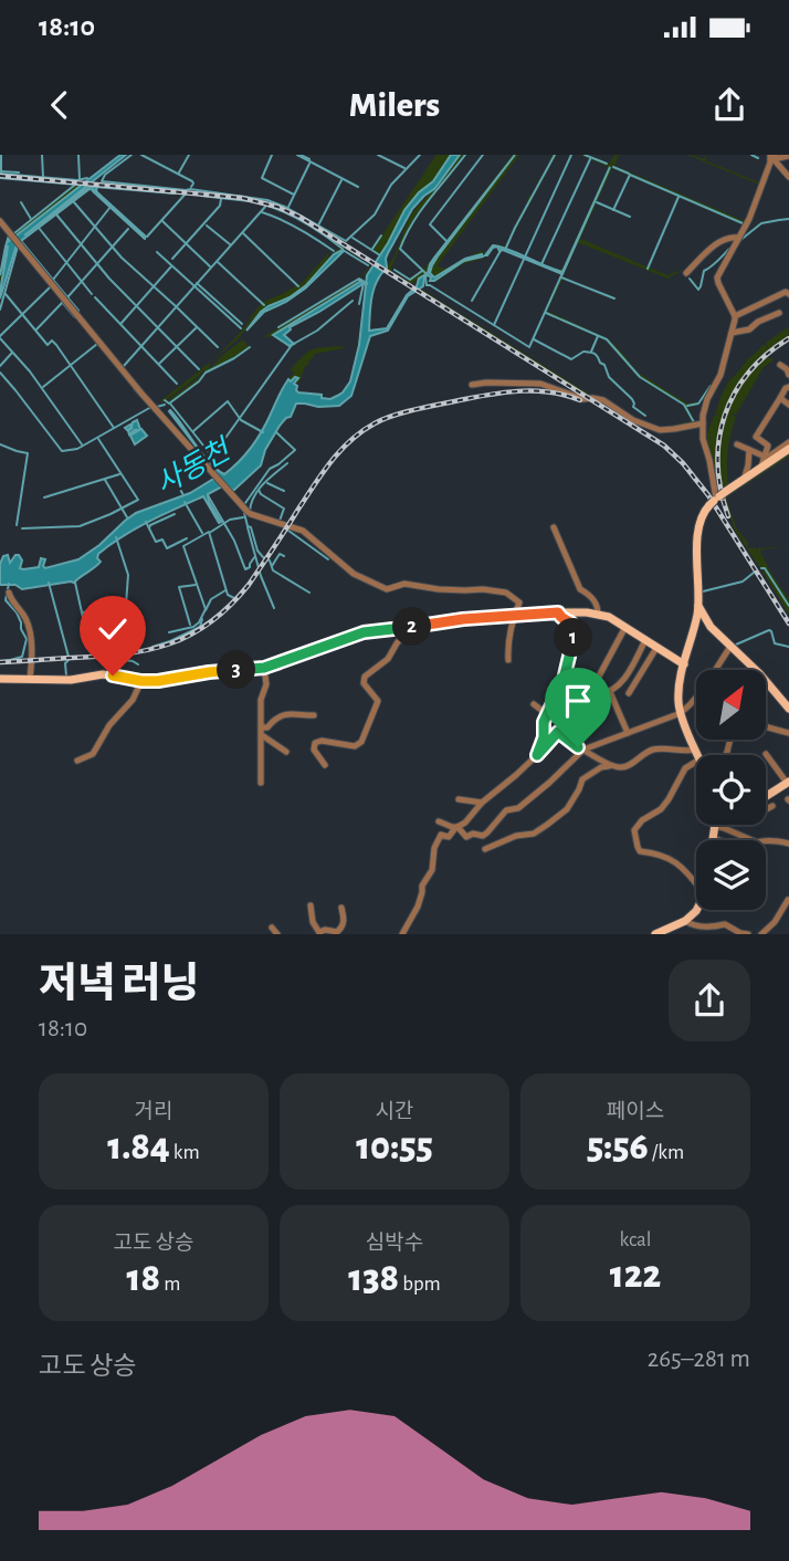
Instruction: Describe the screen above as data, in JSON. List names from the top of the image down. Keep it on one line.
{"water":["사동천"],"north":"top right","page":{"status":"18:10","header":"Milers","pins":["2","1","3"],"heading":["저녁 러닝","18:10"],"stats":[["거리","1.84 km"],["시간","10:55"],["페이스","5:56 /km"],["고도 상승","18 m"],["심박수","138 bpm"],["kcal","122"]],"chart":["고도 상승","265–281 m"]}}
